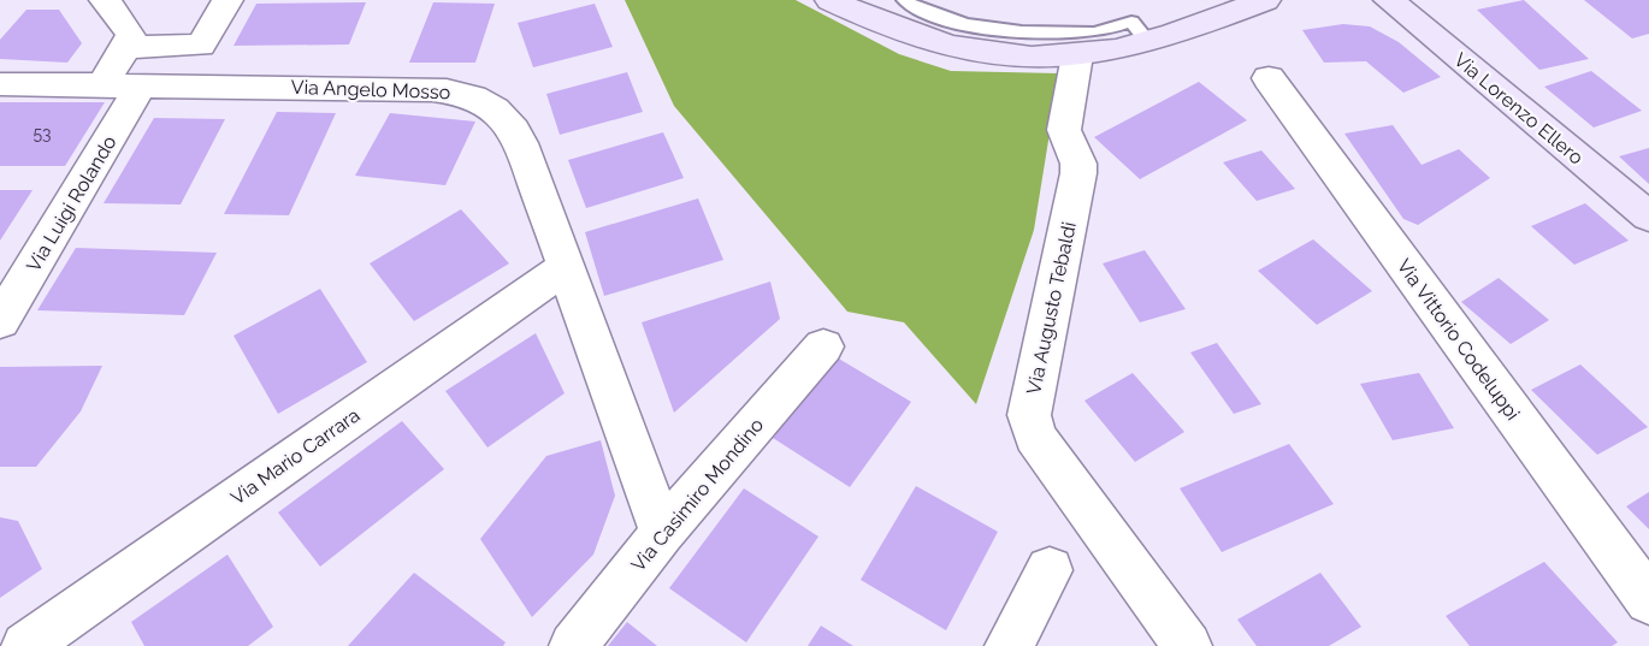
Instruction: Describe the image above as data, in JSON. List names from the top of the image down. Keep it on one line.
{"streets":{"street":["Via Angelo Mosso","Via Lorenzo Ellero","Via Luigi Rolando","Via Augusto Tebaldi","Via Vittorio Codeluppi","Via Mario Carrara","Via Casimiro Mondino"]},"crossings":[["Via Angelo Mosso","Via Luigi Rolando"],["Via Angelo Mosso","Via Mario Carrara"],["Via Angelo Mosso","Via Casimiro Mondino"]],"house_numbers":["53"]}
